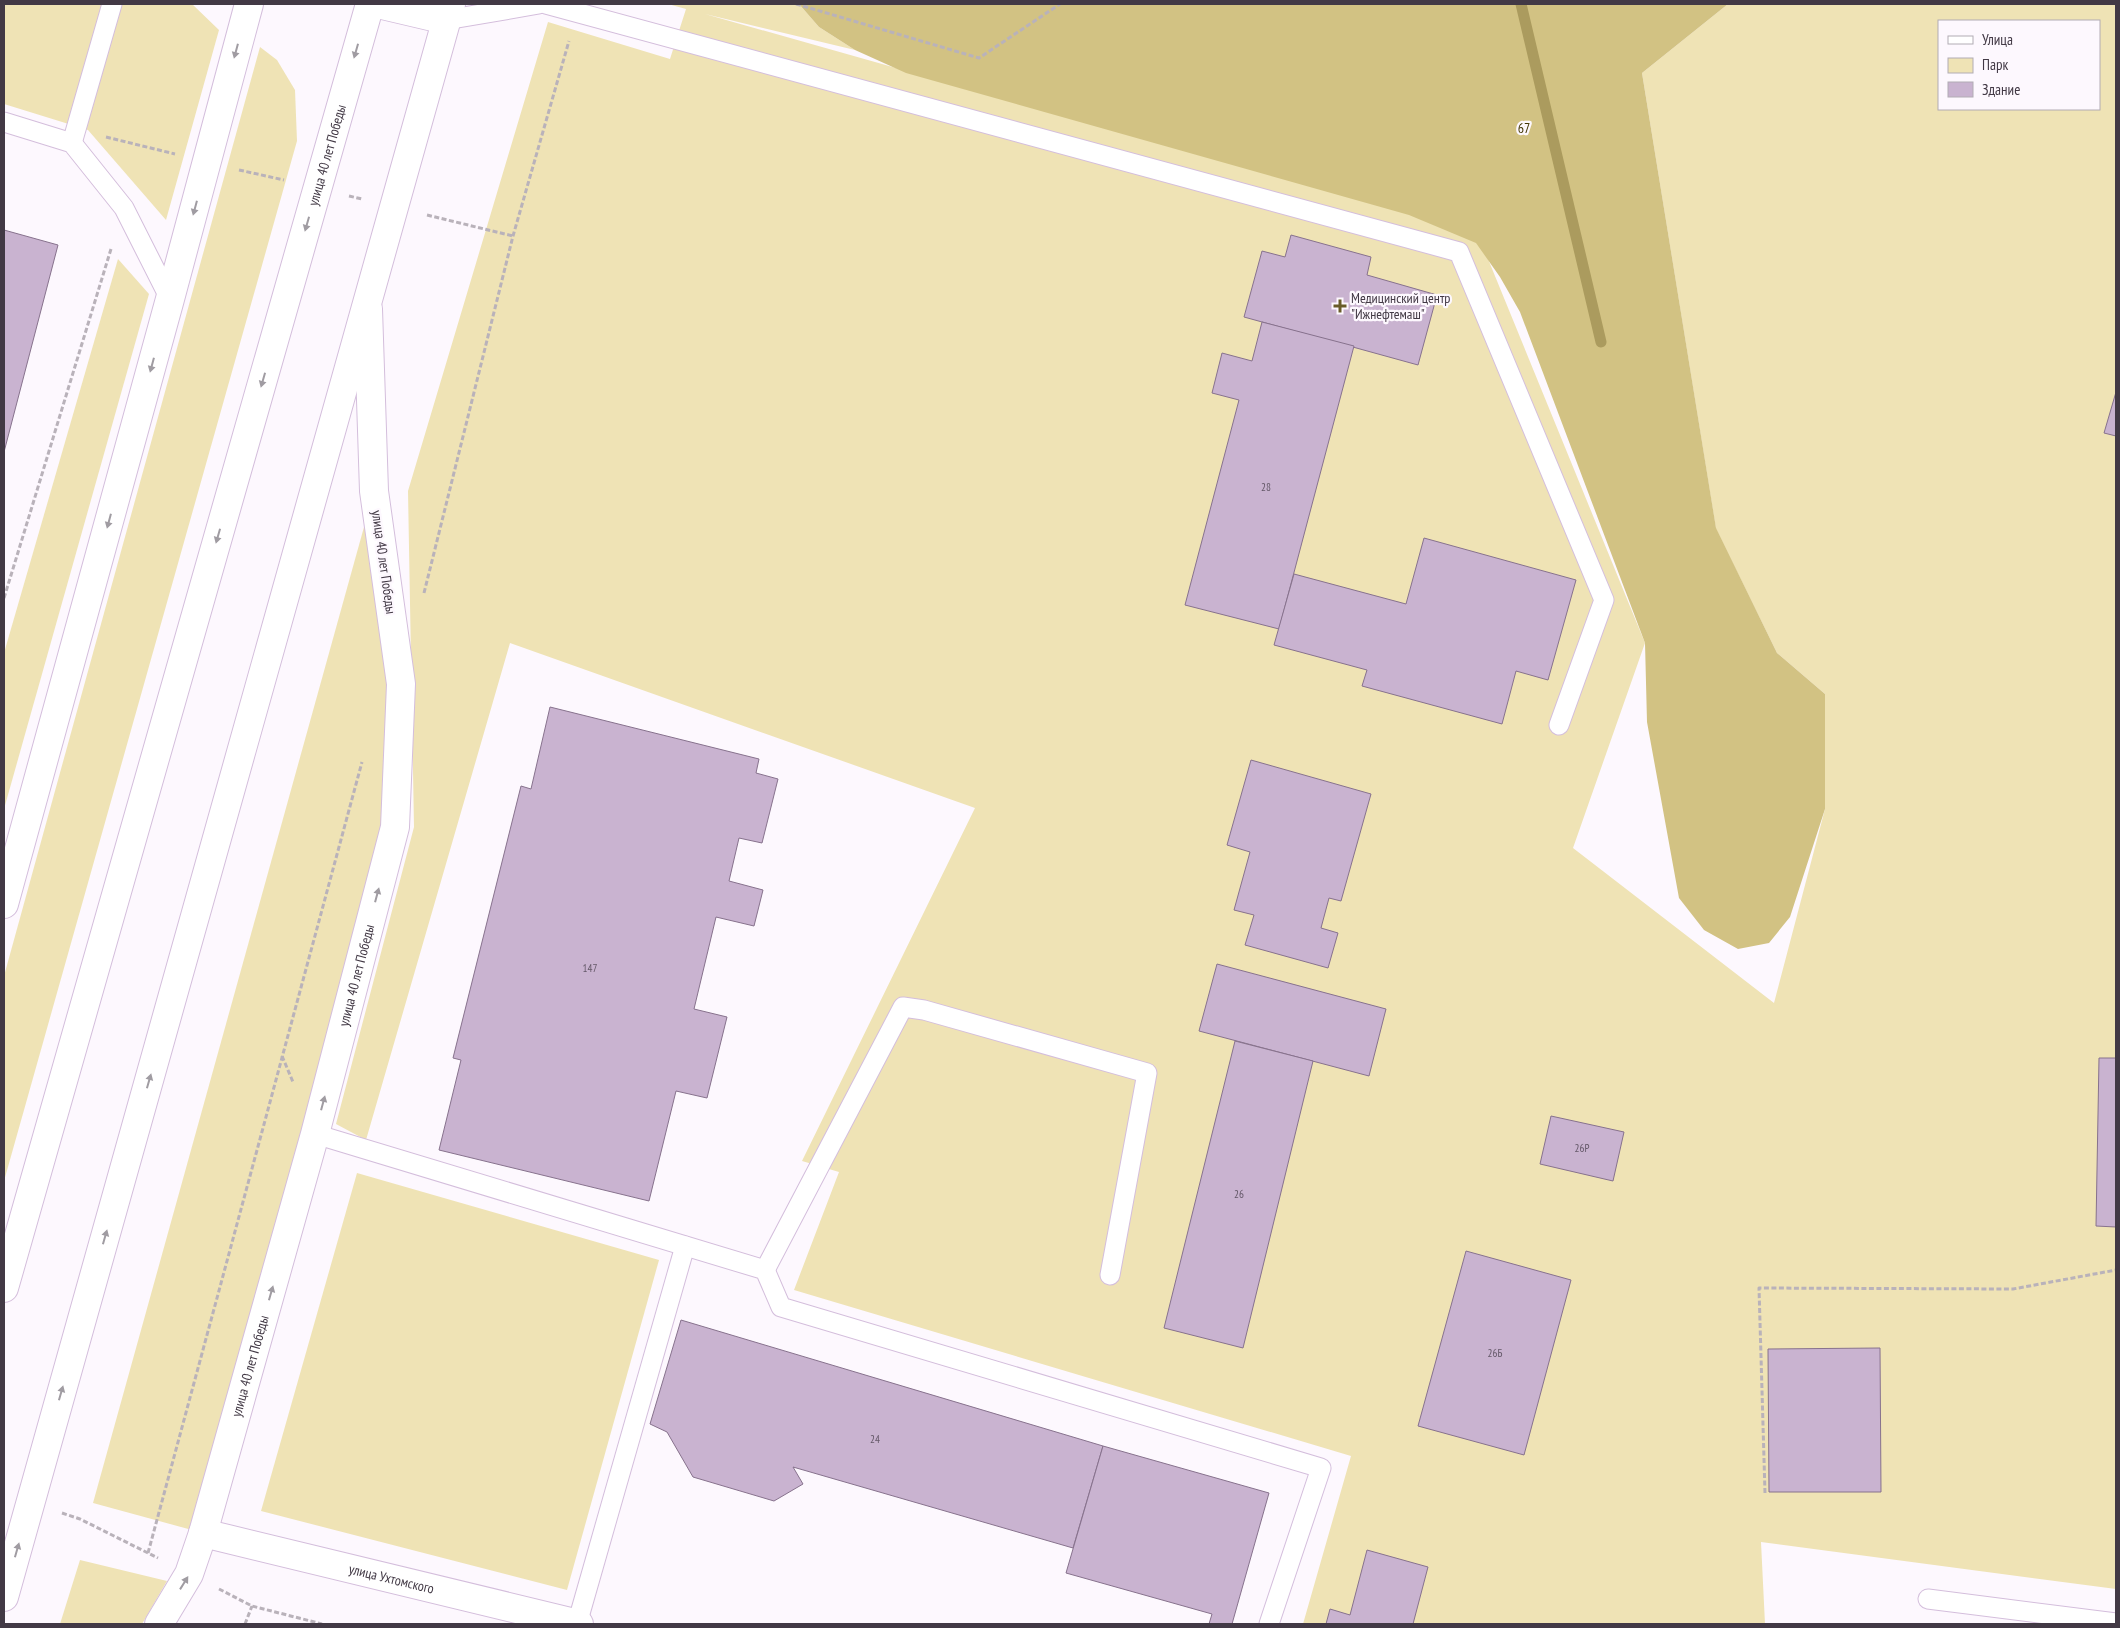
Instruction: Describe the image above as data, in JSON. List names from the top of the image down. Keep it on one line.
{"streets":{"main road":["улица 40 лет Победы","улица Ухтомского"]},"crossings":[["улица 40 лет Победы","улица Ухтомского"]],"parks":["67"],"places":{"health":["Медицинский центр \"Ижнефтемаш\""]},"house_numbers":["28","147","26Р","26","26Б","24"],"legend":["Улица","Парк","Здание"]}
